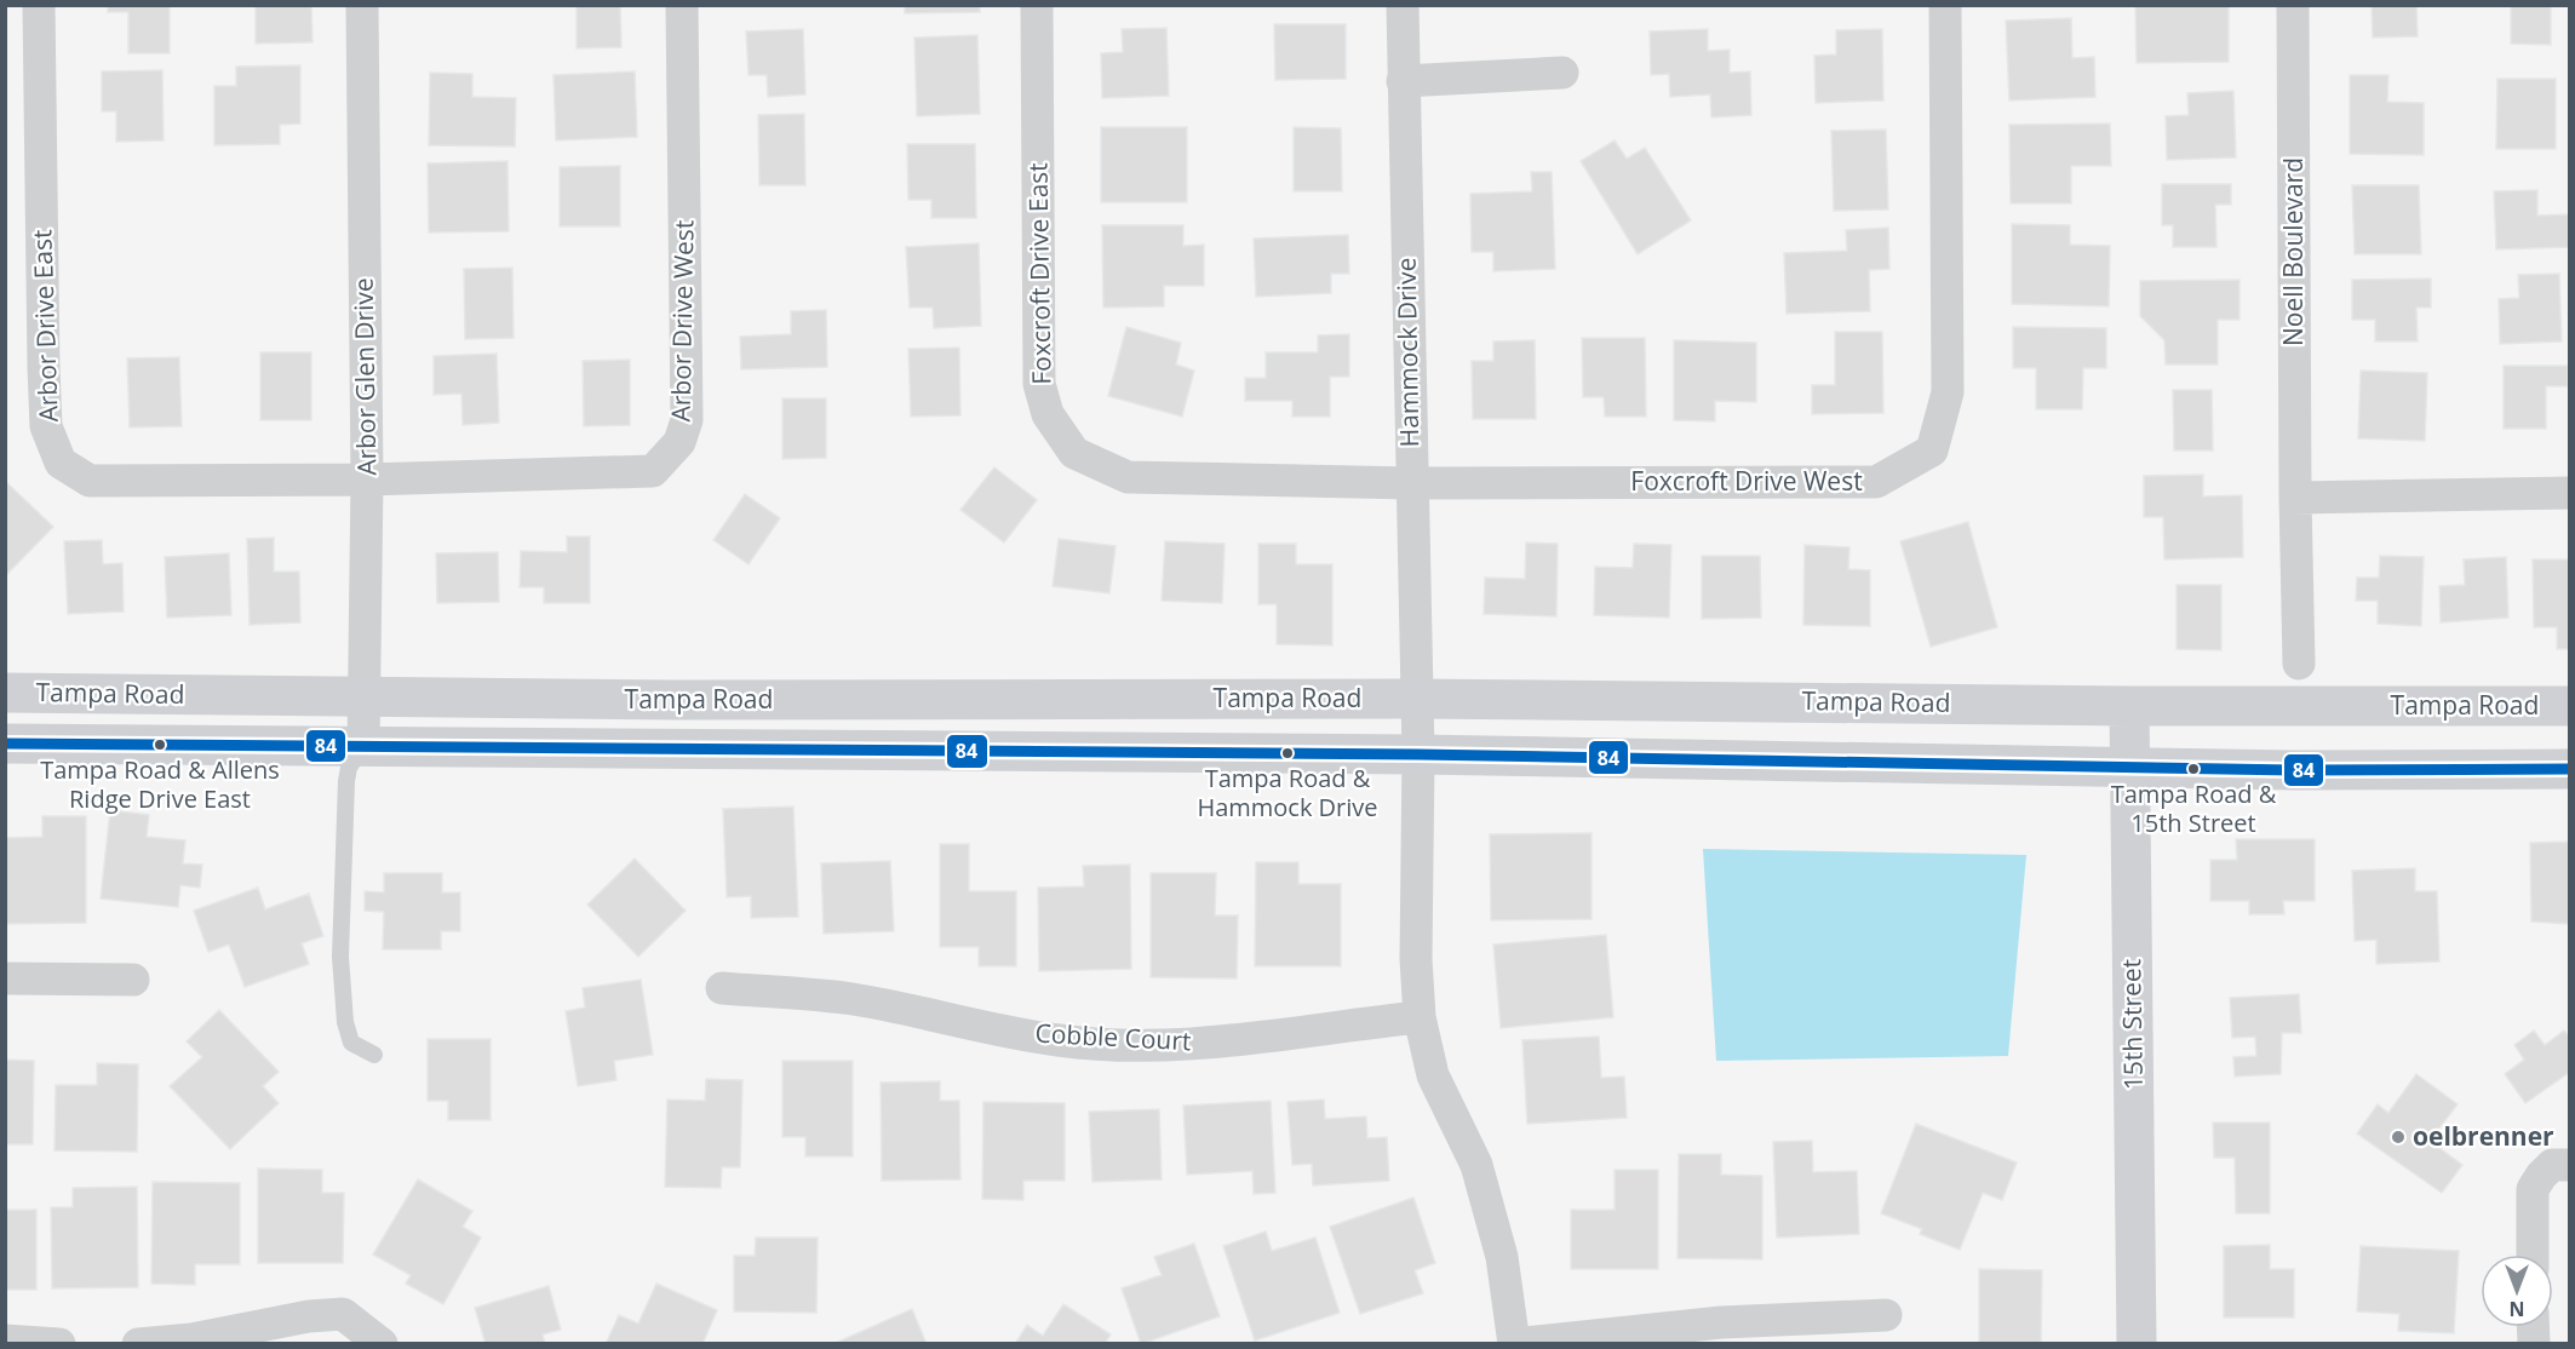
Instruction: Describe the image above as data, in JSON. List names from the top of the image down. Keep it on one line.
{"streets":{"main road":["Tampa Road","15th Street"],"street":["Noell Boulevard","Foxcroft Drive East","Arbor Drive West","Arbor Drive East","Hammock Drive","Arbor Glen Drive","Foxcroft Drive West","Cobble Court"]},"crossings":[["Foxcroft Drive East","Hammock Drive"],["Foxcroft Drive East","Foxcroft Drive West"],["Arbor Drive West","Arbor Drive East"],["Arbor Drive West","Arbor Glen Drive"],["Arbor Drive East","Arbor Glen Drive"],["Hammock Drive","Foxcroft Drive West"],["Hammock Drive","Tampa Road"],["Hammock Drive","Cobble Court"],["Arbor Glen Drive","Tampa Road"],["Tampa Road","15th Street"]],"places":["Tampa Road & Allens Ridge Drive East","Tampa Road & Hammock Drive","Tampa Road & 15th Street","oelbrenner"],"lines":["transit line 84"],"north":"bottom"}
